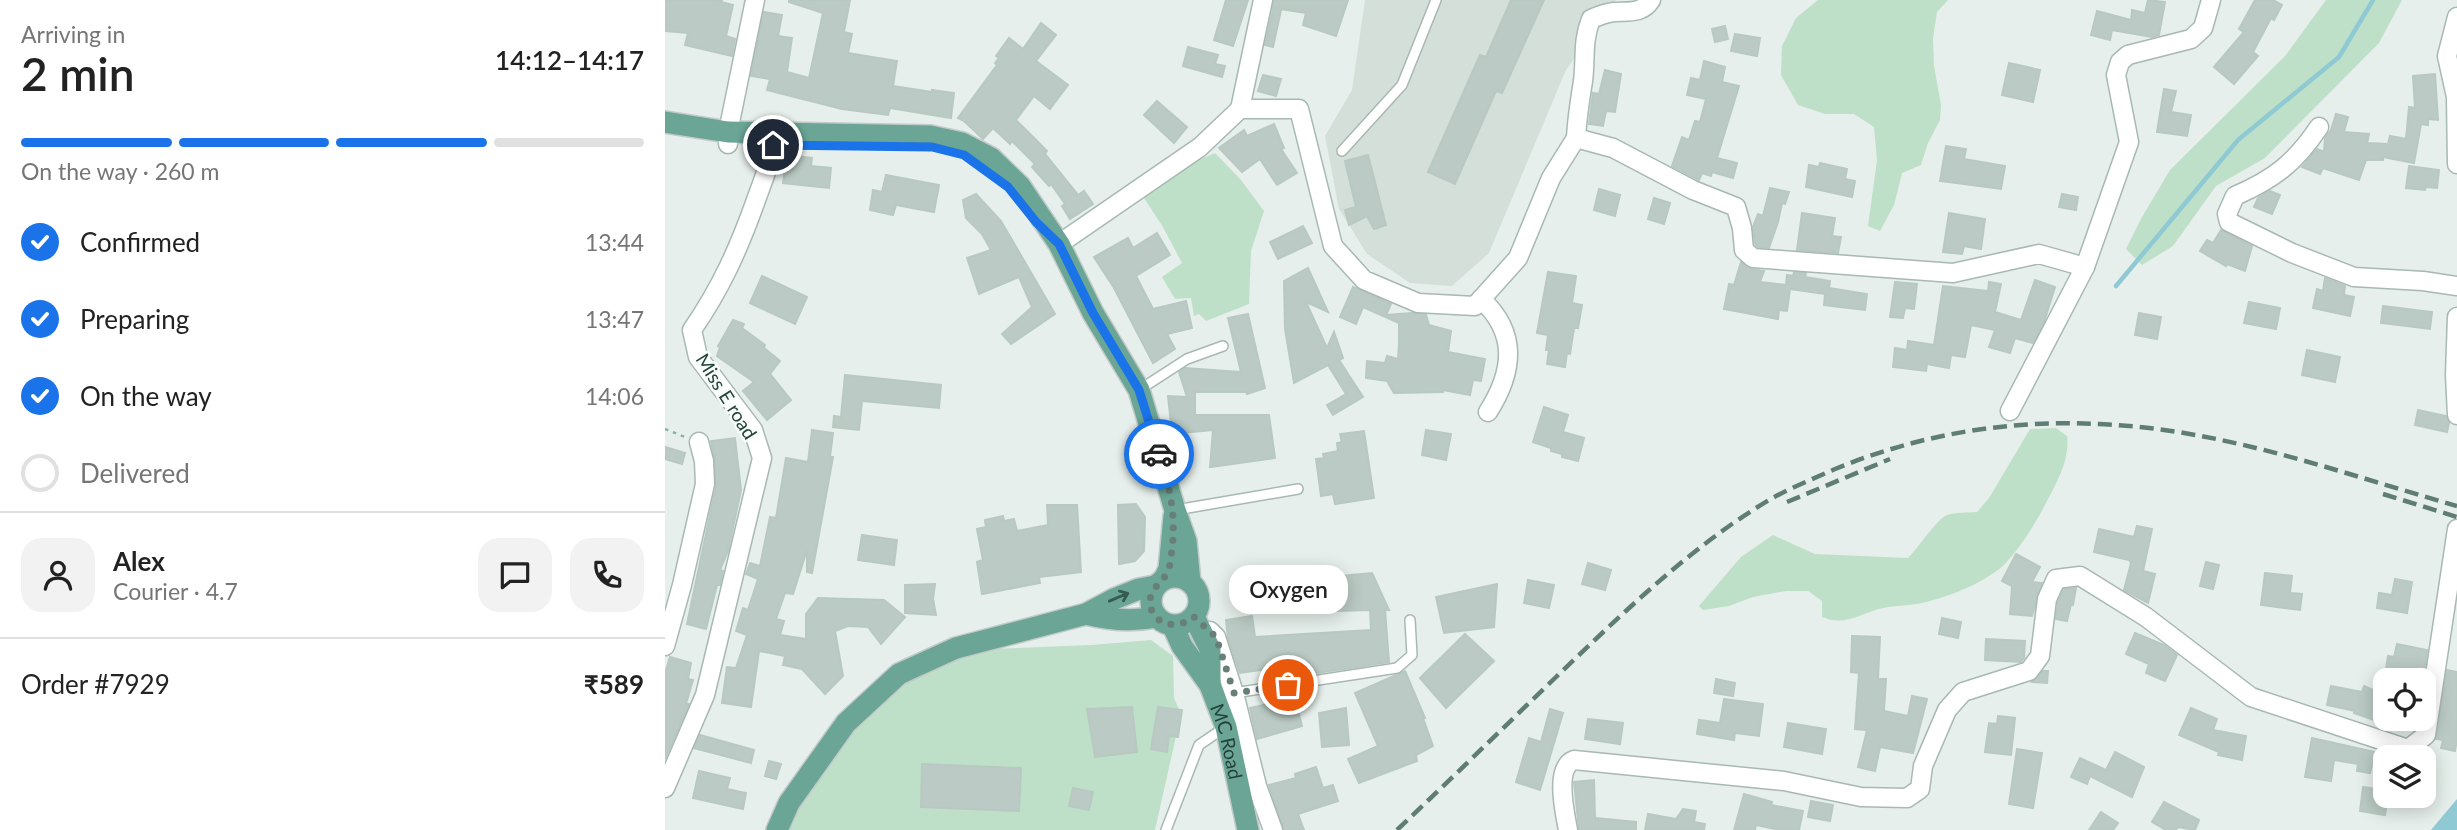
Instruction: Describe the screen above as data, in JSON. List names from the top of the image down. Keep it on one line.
{"streets":{"main road":["MC Road"],"street":["Miss E road"]},"crossings":[["Miss E road","MC Road"]],"places":["Oxygen"],"page":{"heading":["2 min","Arriving in","14:12–14:17"],"panel":["Alex","Courier · 4.7","Order #7929","₹589"],"bar":"On the way · 260 m","list":[["Confirmed","13:44"],["Preparing","13:47"],["On the way","14:06"],"Delivered"],"bubble":"Oxygen"}}
